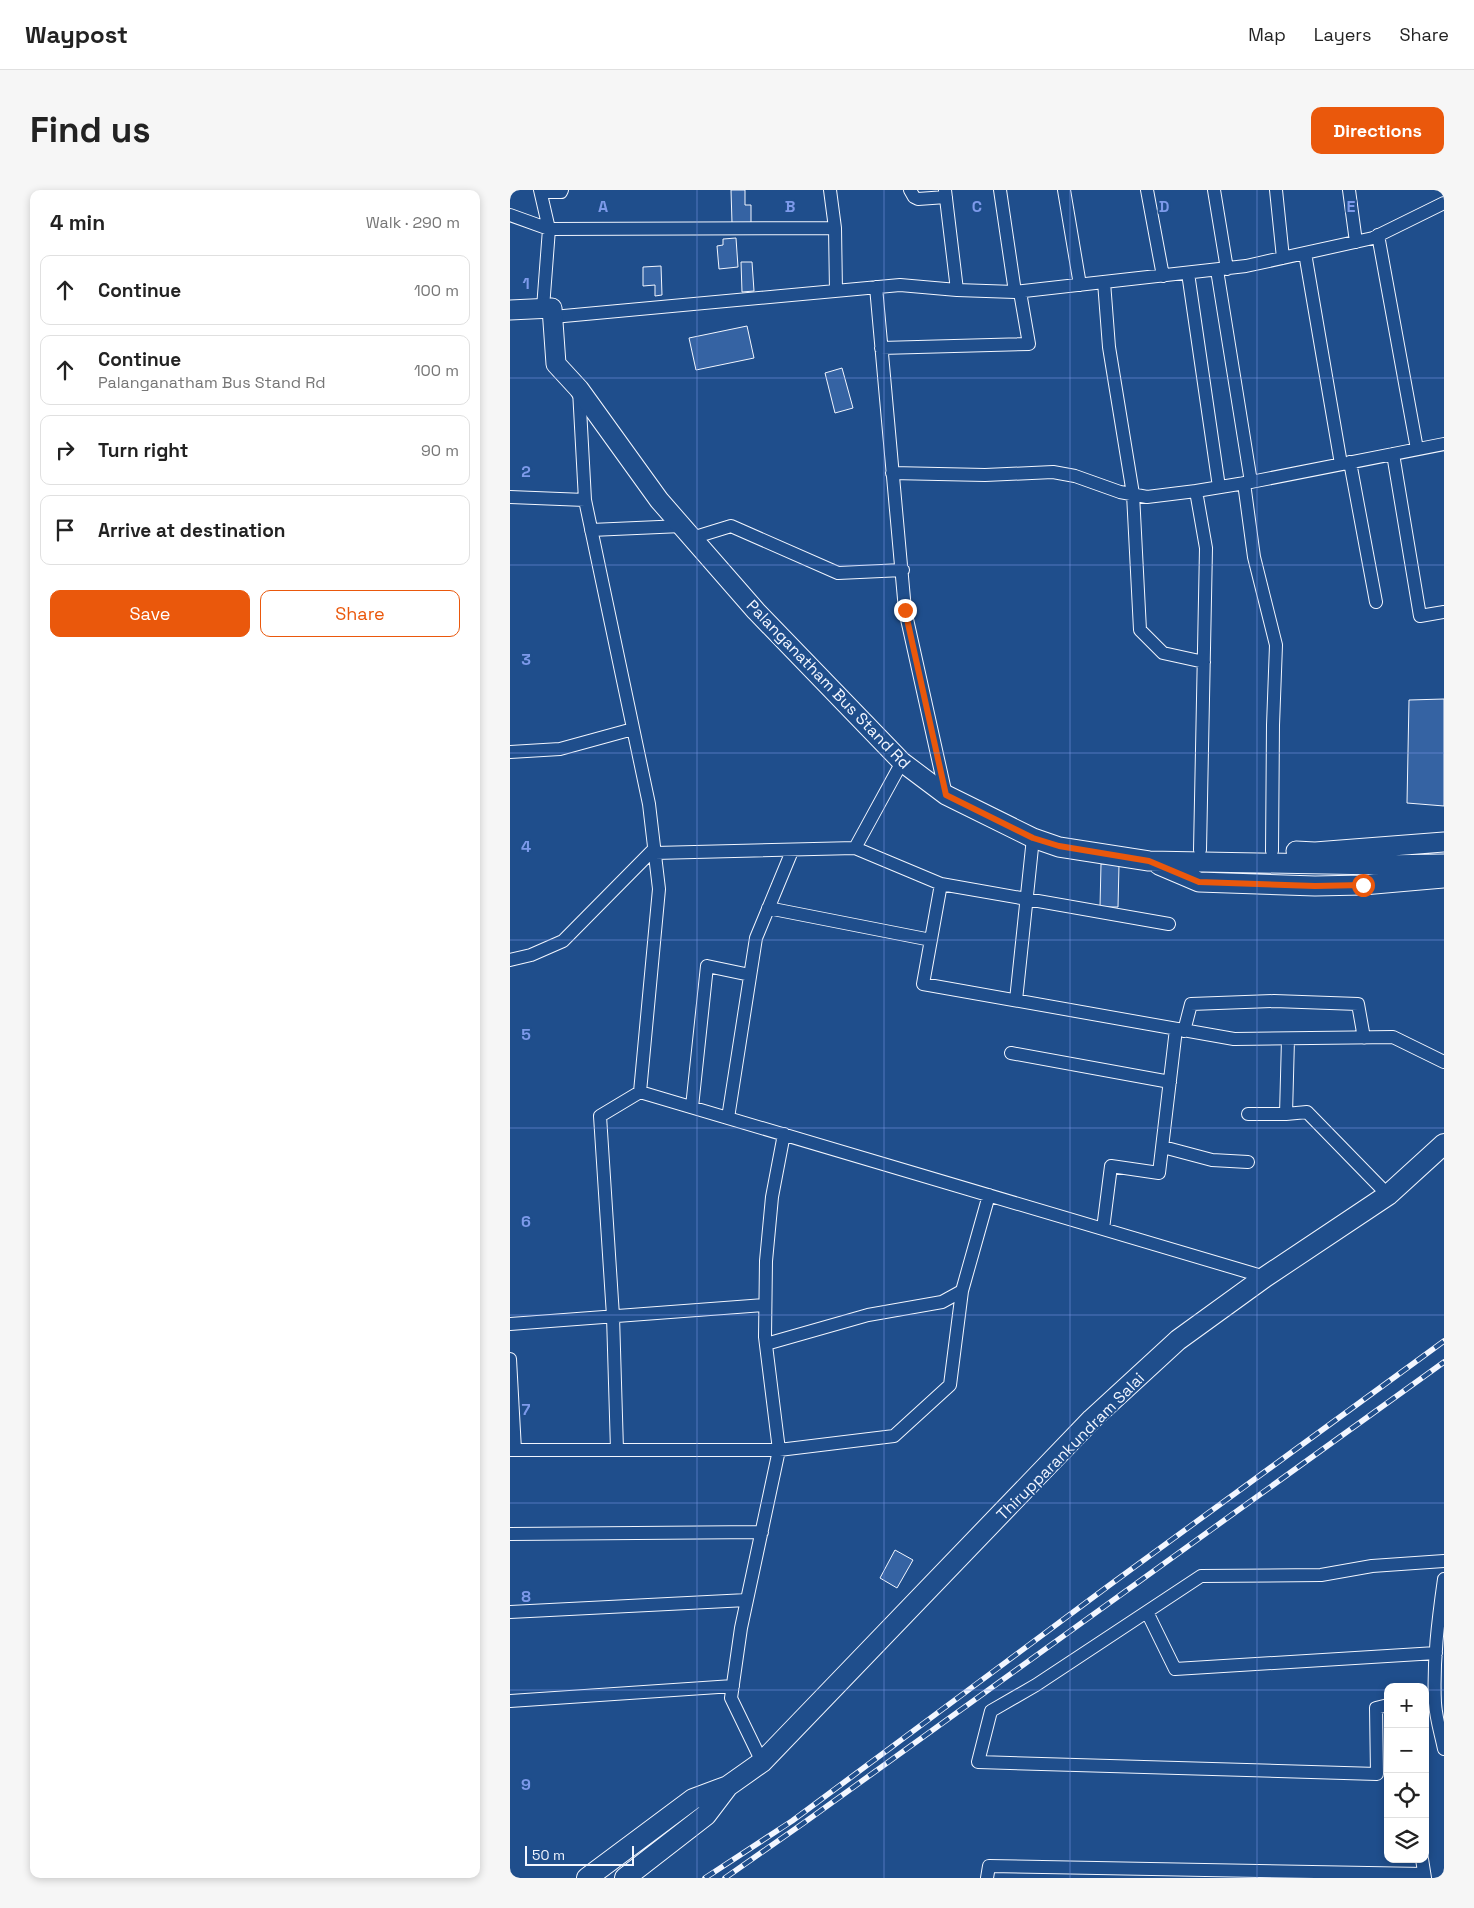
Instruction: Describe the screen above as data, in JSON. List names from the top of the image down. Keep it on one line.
{"streets":{"main road":["Thirupparankundram Salai"],"street":["Palanganatham Bus Stand Rd"]},"scale_bar":"50 m","page":{"header":"Waypost","nav":["Map","Layers","Share"],"buttons":["Directions",["Save","Share"]],"title":"Find us","heading":["4 min","Walk · 290 m"],"list":[["Continue","100 m"],["Continue","Palanganatham Bus Stand Rd","100 m"],["Turn right","90 m"],"Arrive at destination"],"map_buttons":["+","−"],"scale":"50 m"},"grid":{"columns":["A","B","C","D","E"],"rows":["1","2","3","4","5","6","7","8","9"]}}
